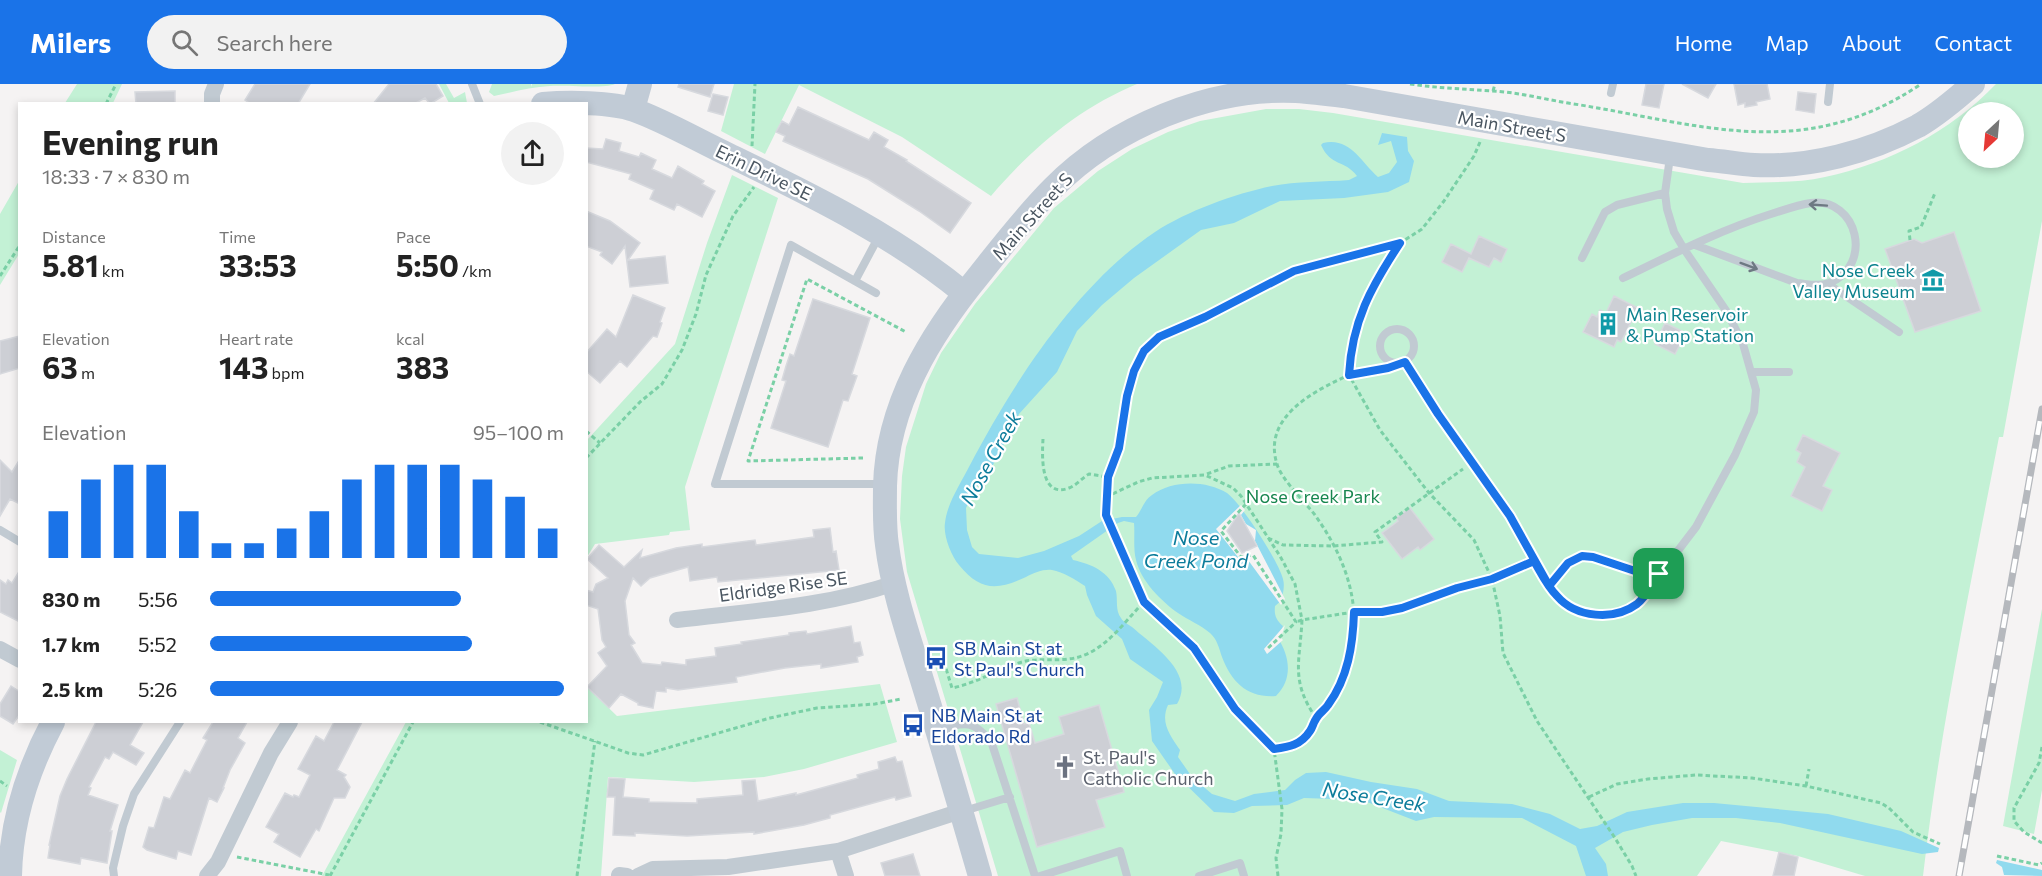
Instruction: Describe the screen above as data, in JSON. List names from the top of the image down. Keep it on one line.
{"streets":{"main road":["Main Street S","Erin Drive SE"],"street":["Eldridge Rise SE"]},"crossings":[["Main Street S","Erin Drive SE"],["Main Street S","Eldridge Rise SE"]],"water":["Nose Creek","Nose Creek Pond"],"parks":["Nose Creek Park"],"places":{"museum":["Nose Creek Valley Museum"],"building":["Main Reservoir & Pump Station"],"bus stop":["SB Main St at St Paul's Church","NB Main St at Eldorado Rd"],"church":["St. Paul's Catholic Church"]},"north":"bottom left","page":{"header":"Milers","search":"Search here","nav":["Home","Map","About","Contact"],"heading":["Evening run","18:33 · 7 × 830 m"],"stats":[["Distance","5.81 km"],["Time","33:53"],["Pace","5:50 /km"],["Elevation","63 m"],["Heart rate","143 bpm"],["kcal","383"]],"chart":["Elevation","95–100 m"],"list":[{"name":"830 m","note":"5:56"},{"name":"1.7 km","note":"5:52"},{"name":"2.5 km","note":"5:26"}]}}
